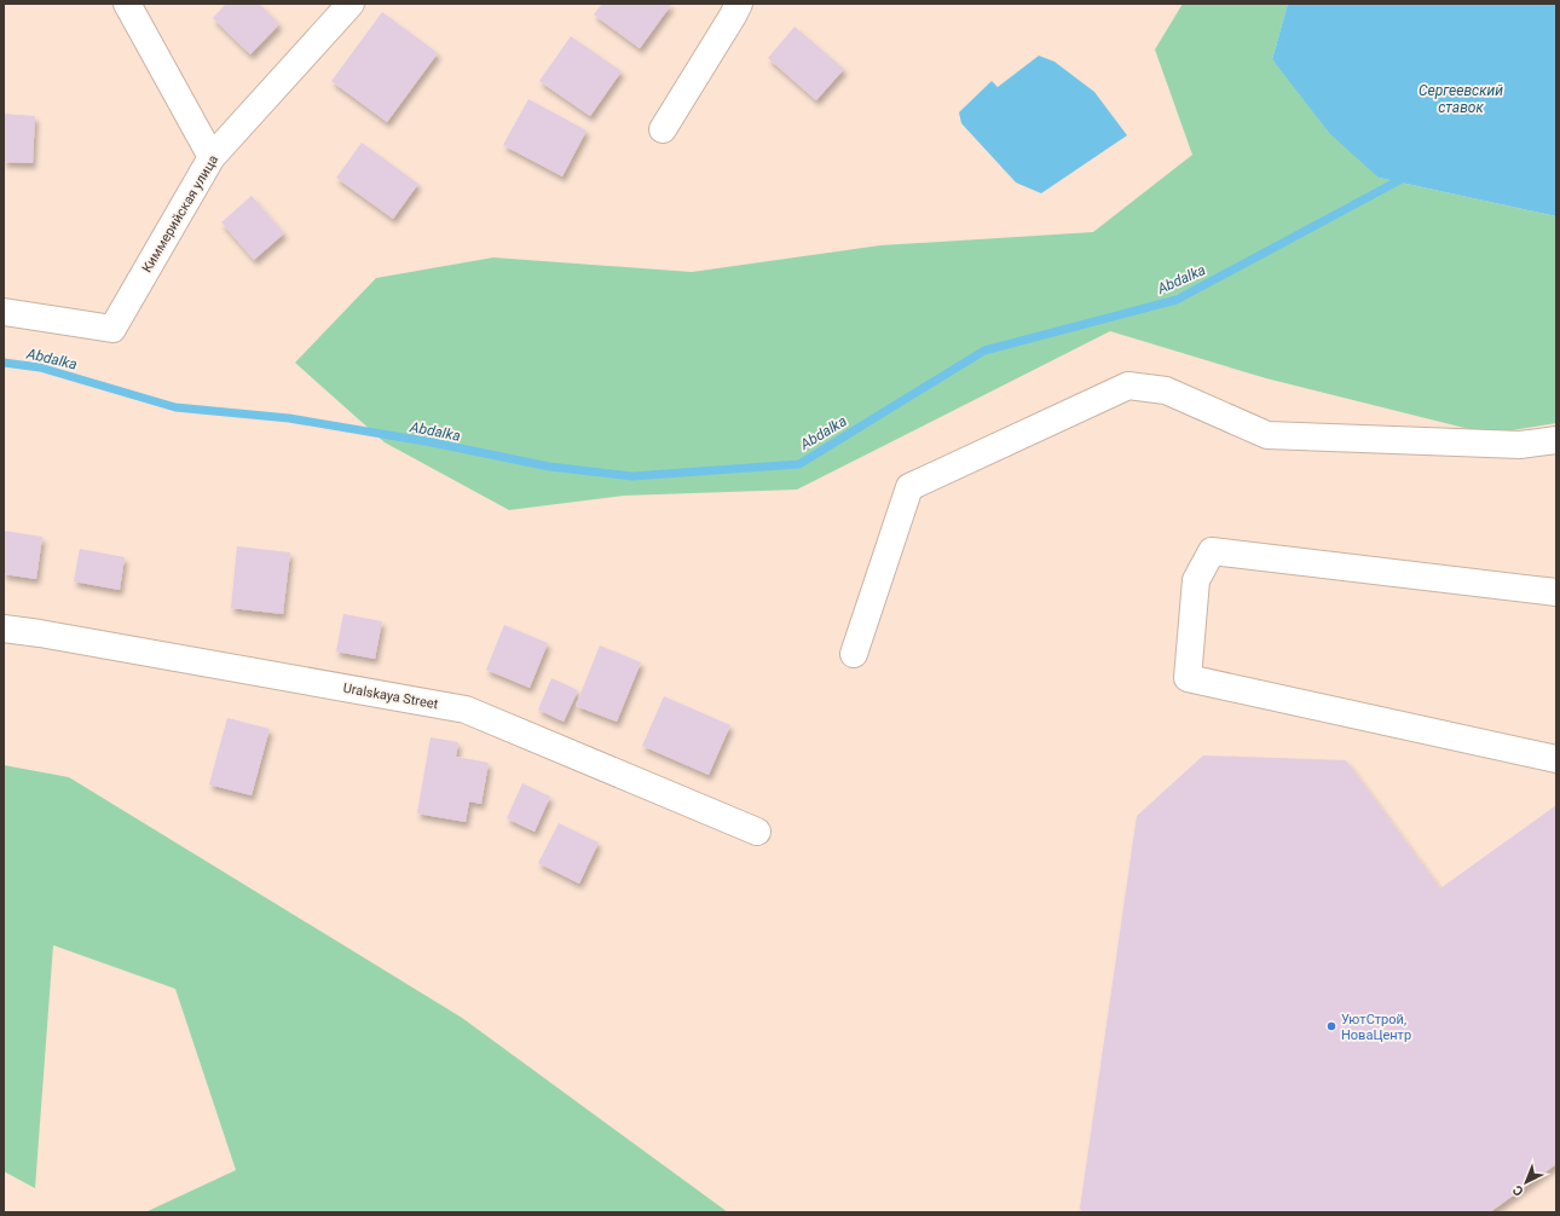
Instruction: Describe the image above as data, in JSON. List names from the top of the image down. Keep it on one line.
{"streets":{"street":["Киммерийская улица","Uralskaya Street"]},"water":["Сергеевский ставок","Abdalka"],"places":["УютСтрой, НоваЦентр"],"north":"bottom left"}
